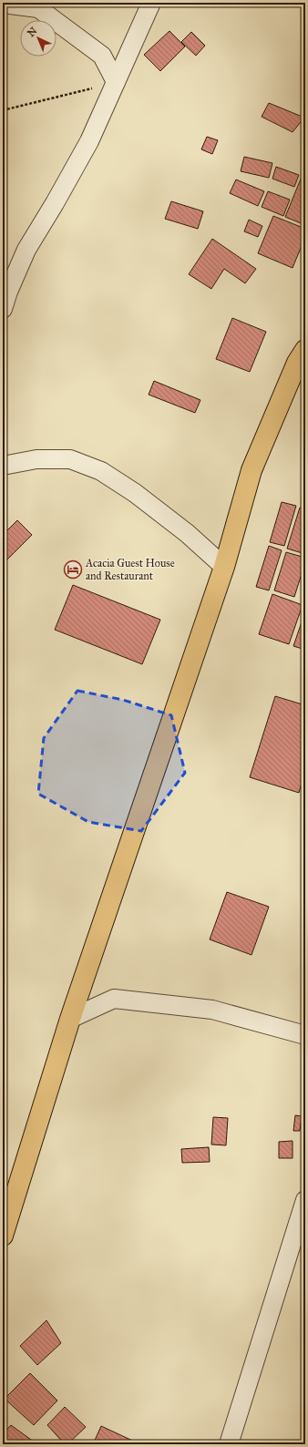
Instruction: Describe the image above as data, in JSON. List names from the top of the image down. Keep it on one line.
{"places":{"hotel":["Acacia Guest House and Restaurant"]},"north":"top left"}
